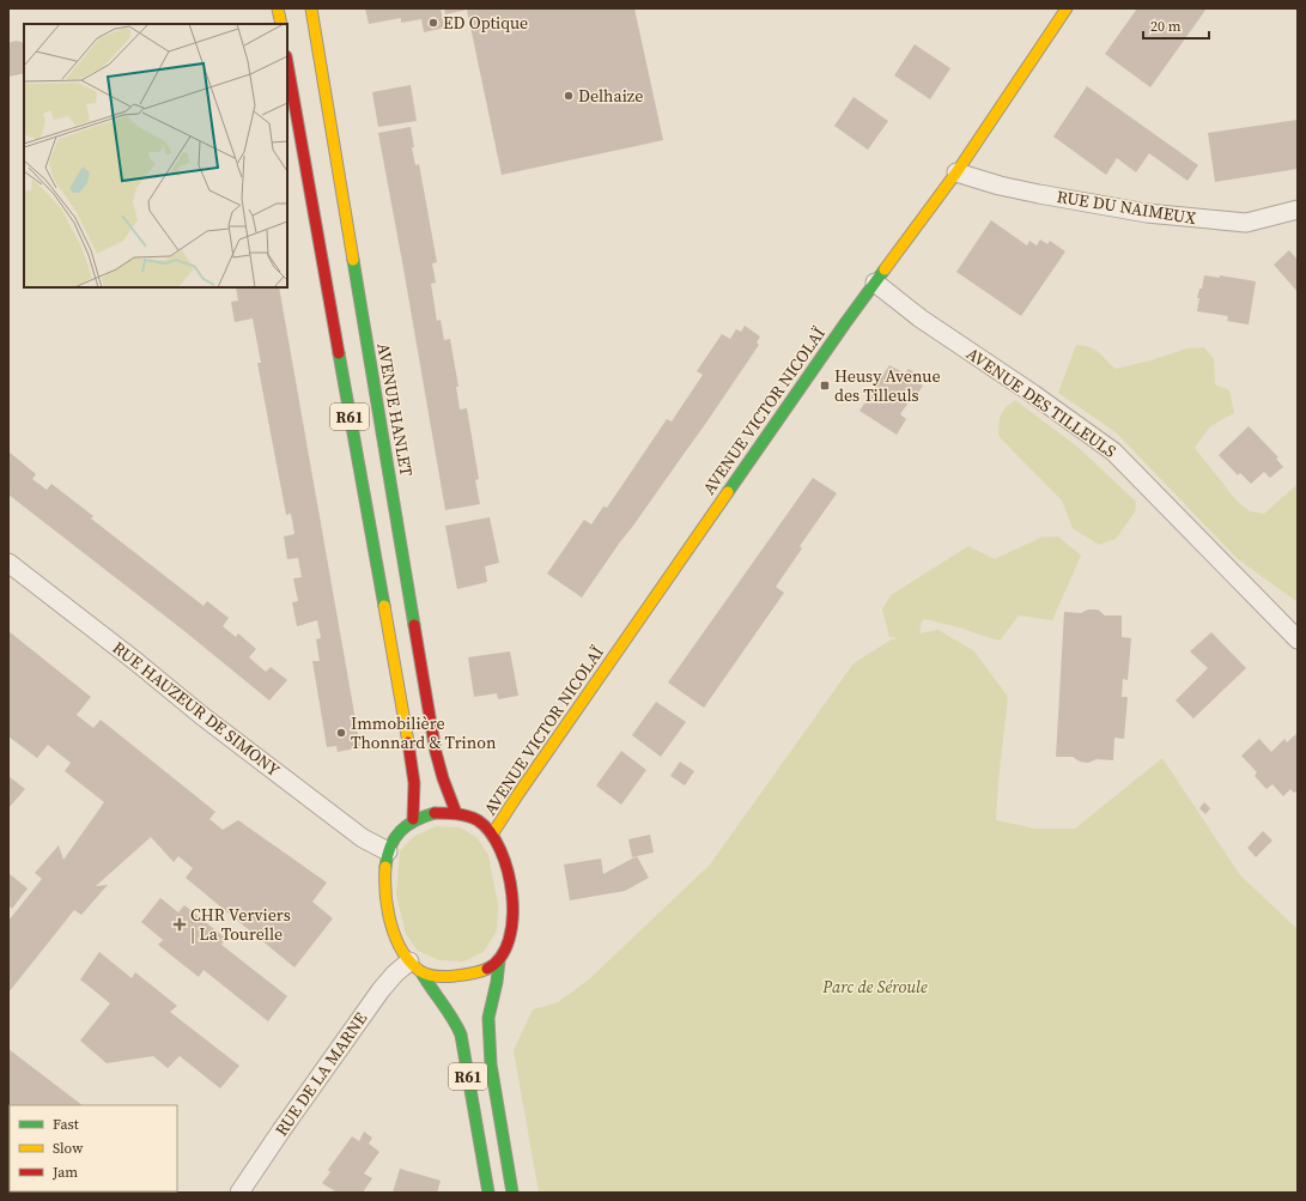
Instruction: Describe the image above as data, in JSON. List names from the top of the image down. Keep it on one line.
{"streets":{"main road":["AVENUE HANLET","AVENUE VICTOR NICOLAÏ","R61"],"street":["RUE DU NAIMEUX","AVENUE DES TILLEULS","RUE HAUZEUR DE SIMONY","RUE DE LA MARNE"]},"crossings":[["RUE DU NAIMEUX","AVENUE VICTOR NICOLAÏ"],["AVENUE DES TILLEULS","AVENUE VICTOR NICOLAÏ"],["AVENUE HANLET","AVENUE VICTOR NICOLAÏ"],["AVENUE HANLET","R61"],["AVENUE HANLET","RUE HAUZEUR DE SIMONY"],["AVENUE HANLET","RUE DE LA MARNE"],["AVENUE VICTOR NICOLAÏ","R61"],["AVENUE VICTOR NICOLAÏ","RUE HAUZEUR DE SIMONY"],["AVENUE VICTOR NICOLAÏ","RUE DE LA MARNE"],["R61","RUE HAUZEUR DE SIMONY"],["R61","RUE DE LA MARNE"],["RUE HAUZEUR DE SIMONY","RUE DE LA MARNE"]],"parks":["Parc de Séroule"],"places":{"other":["ED Optique","Delhaize","Immobilière Thonnard & Trinon"],"transit":["Heusy Avenue des Tilleuls"],"health":["CHR Verviers | La Tourelle"]},"legend":["Fast","Slow","Jam"],"scale_bar":"20 m"}
